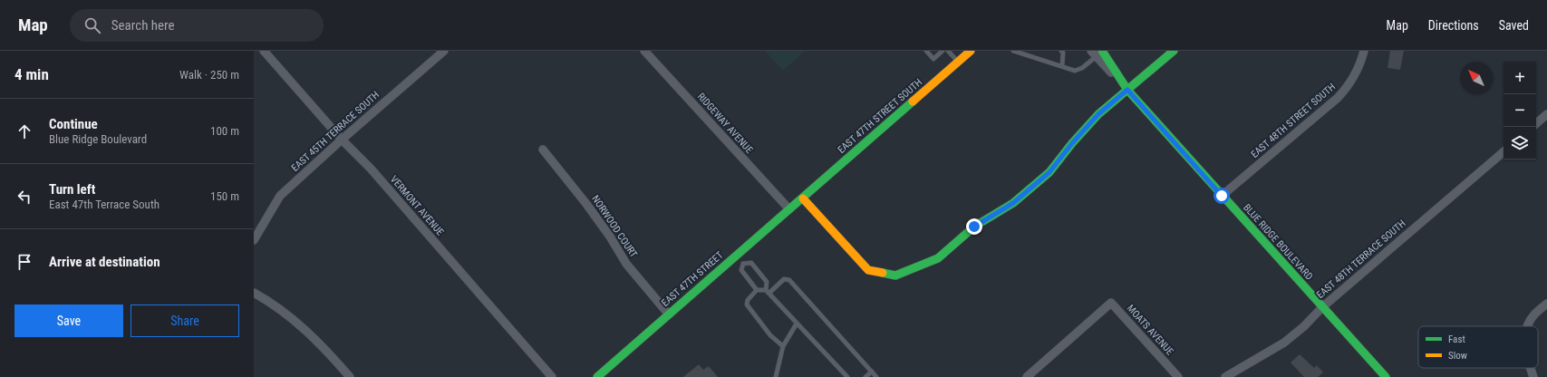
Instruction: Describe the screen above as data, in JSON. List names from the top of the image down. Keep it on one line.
{"streets":{"street":["EAST 47TH STREET SOUTH","EAST 48TH STREET SOUTH","RIDGEWAY AVENUE","EAST 45TH TERRACE SOUTH","VERMONT AVENUE","NORWOOD COURT","BLUE RIDGE BOULEVARD","EAST 48TH TERRACE SOUTH","EAST 47TH STREET","MOATS AVENUE"]},"crossings":[["EAST 47TH STREET SOUTH","EAST 47TH STREET"],["EAST 48TH STREET SOUTH","BLUE RIDGE BOULEVARD"],["RIDGEWAY AVENUE","EAST 47TH STREET"],["EAST 45TH TERRACE SOUTH","VERMONT AVENUE"],["NORWOOD COURT","EAST 47TH STREET"],["BLUE RIDGE BOULEVARD","EAST 48TH TERRACE SOUTH"]],"legend":["Fast","Slow"],"north":"top left","page":{"header":"Map","search":"Search here","nav":["Map","Directions","Saved"],"heading":["4 min","Walk · 250 m"],"map_buttons":["+","−"],"list":[["Continue","Blue Ridge Boulevard","100 m"],["Turn left","East 47th Terrace South","150 m"],"Arrive at destination"],"buttons":["Save","Share"]}}
